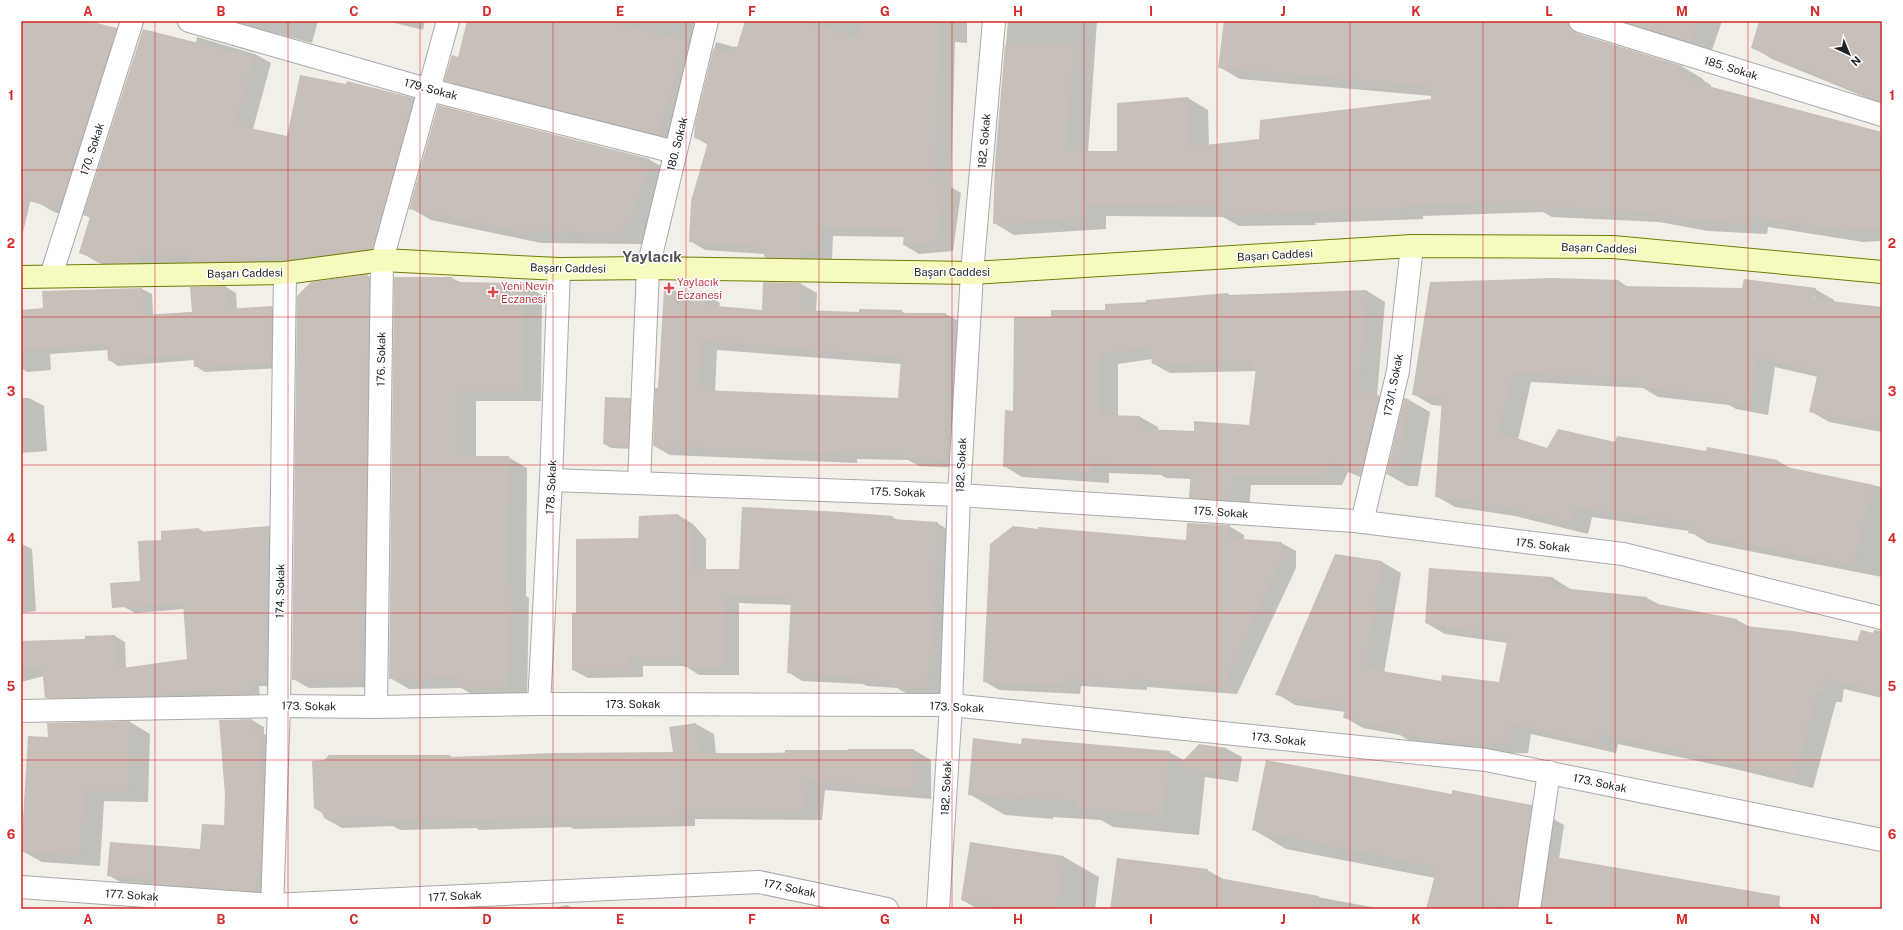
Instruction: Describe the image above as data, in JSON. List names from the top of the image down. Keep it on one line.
{"streets":{"street":["185. Sokak","179. Sokak","182. Sokak","180. Sokak","170. Sokak","Başarı Caddesi","176. Sokak","173/1. Sokak","178. Sokak","175. Sokak","174. Sokak","173. Sokak","177. Sokak"]},"crossings":[["179. Sokak","180. Sokak"],["179. Sokak","176. Sokak"],["182. Sokak","Başarı Caddesi"],["182. Sokak","175. Sokak"],["182. Sokak","173. Sokak"],["180. Sokak","Başarı Caddesi"],["180. Sokak","175. Sokak"],["170. Sokak","Başarı Caddesi"],["Başarı Caddesi","176. Sokak"],["Başarı Caddesi","173/1. Sokak"],["Başarı Caddesi","178. Sokak"],["Başarı Caddesi","174. Sokak"],["176. Sokak","173. Sokak"],["173/1. Sokak","175. Sokak"],["178. Sokak","175. Sokak"],["178. Sokak","173. Sokak"],["174. Sokak","173. Sokak"],["174. Sokak","177. Sokak"]],"districts":["Yaylacık"],"places":{"health":["Yaylacık Eczanesi","Yeni Nevin Eczanesi"]},"north":"bottom right","grid":{"columns":["A","B","C","D","E","F","G","H","I","J","K","L","M","N"],"rows":["1","2","3","4","5","6"]}}
